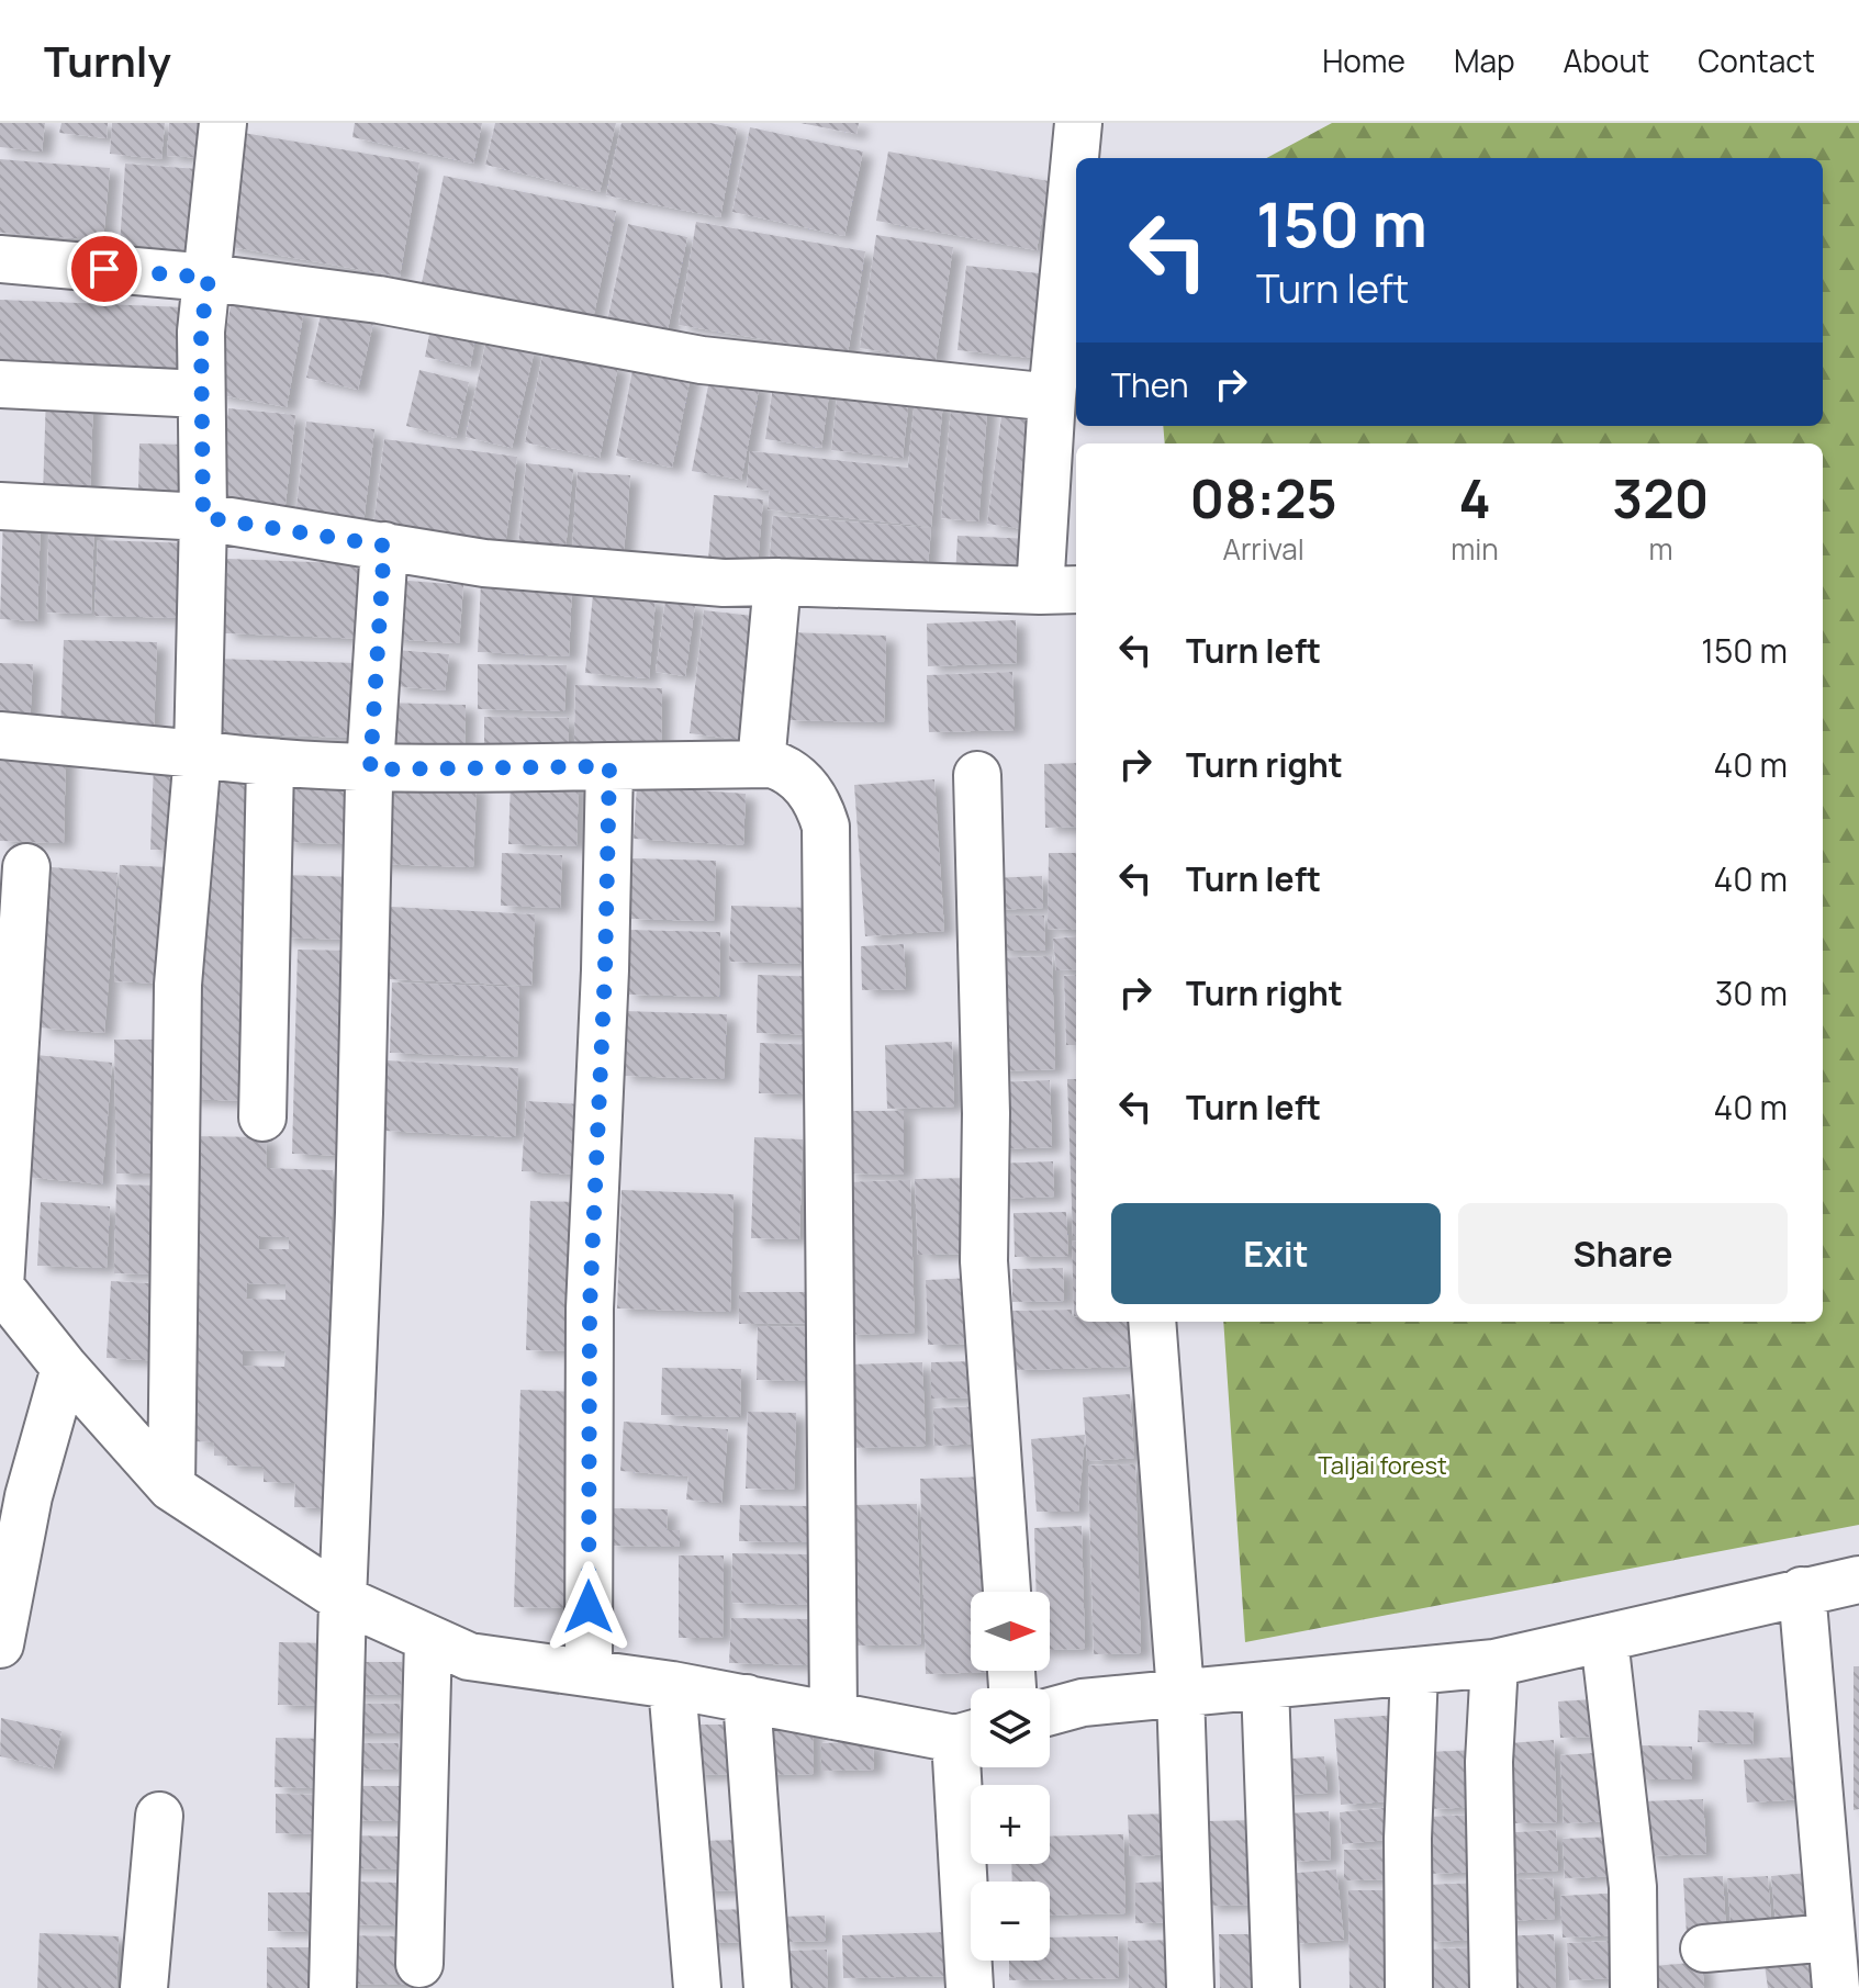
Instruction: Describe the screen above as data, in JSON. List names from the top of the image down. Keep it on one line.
{"parks":["Taljai forest"],"north":"right","page":{"header":"Turnly","nav":["Home","Map","About","Contact"],"turn":["150 m","Turn left"],"then":"Then","eta":["08:25","Arrival","4","min","320","m"],"list":[{"name":"Turn left","value":"150 m"},{"name":"Turn right","value":"40 m"},{"name":"Turn left","value":"40 m"},{"name":"Turn right","value":"30 m"},{"name":"Turn left","value":"40 m"}],"buttons":["Exit","Share"],"map_buttons":["+","−"]}}
